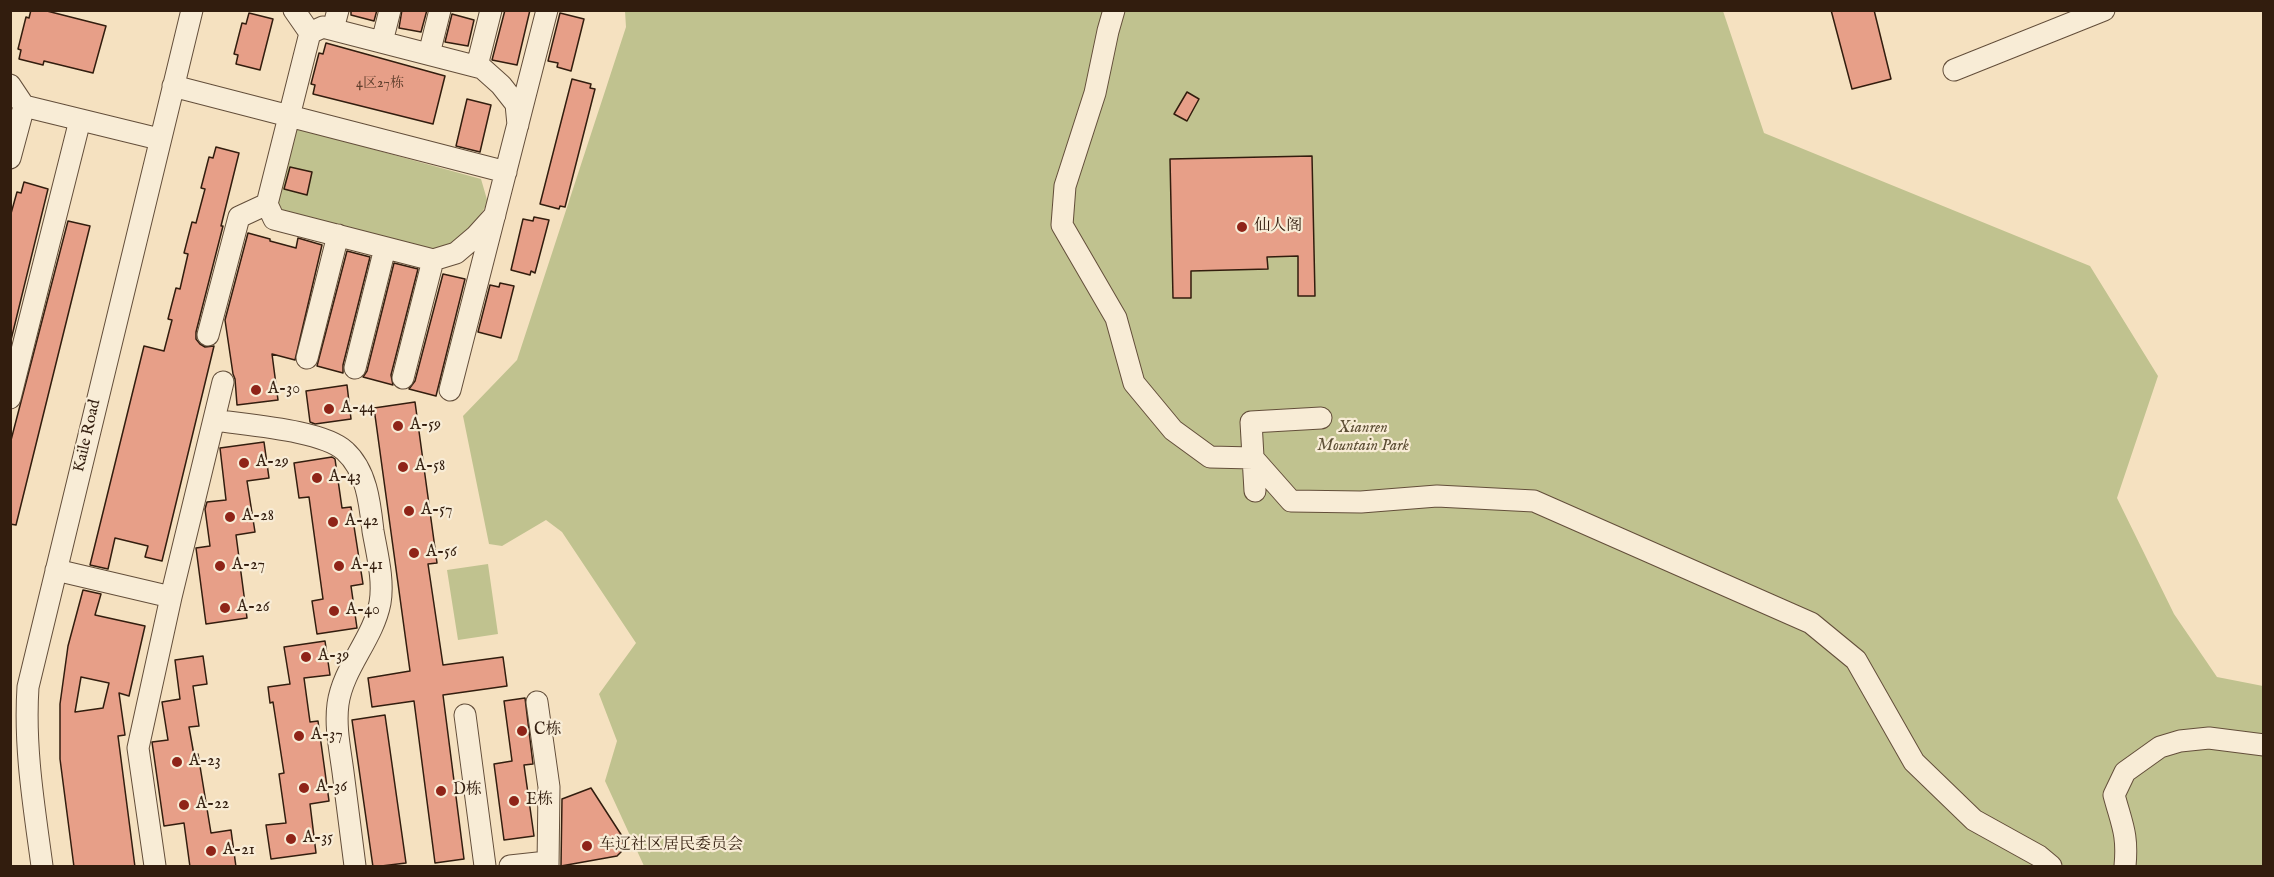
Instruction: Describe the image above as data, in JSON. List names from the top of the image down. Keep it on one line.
{"streets":{"street":["Kaile Road"]},"parks":["Xianren Mountain Park"],"places":["仙人阁","A-30","A-44","A-59","A-29","A-58","A-43","A-57","A-28","A-42","A-56","A-27","A-41","A-26","A-40","A-39","C栋","A-37","A-23","A-36","D栋","E栋","A-22","A-35","车辽社区居民委员会","A-21"],"house_numbers":["4区27栋"]}
